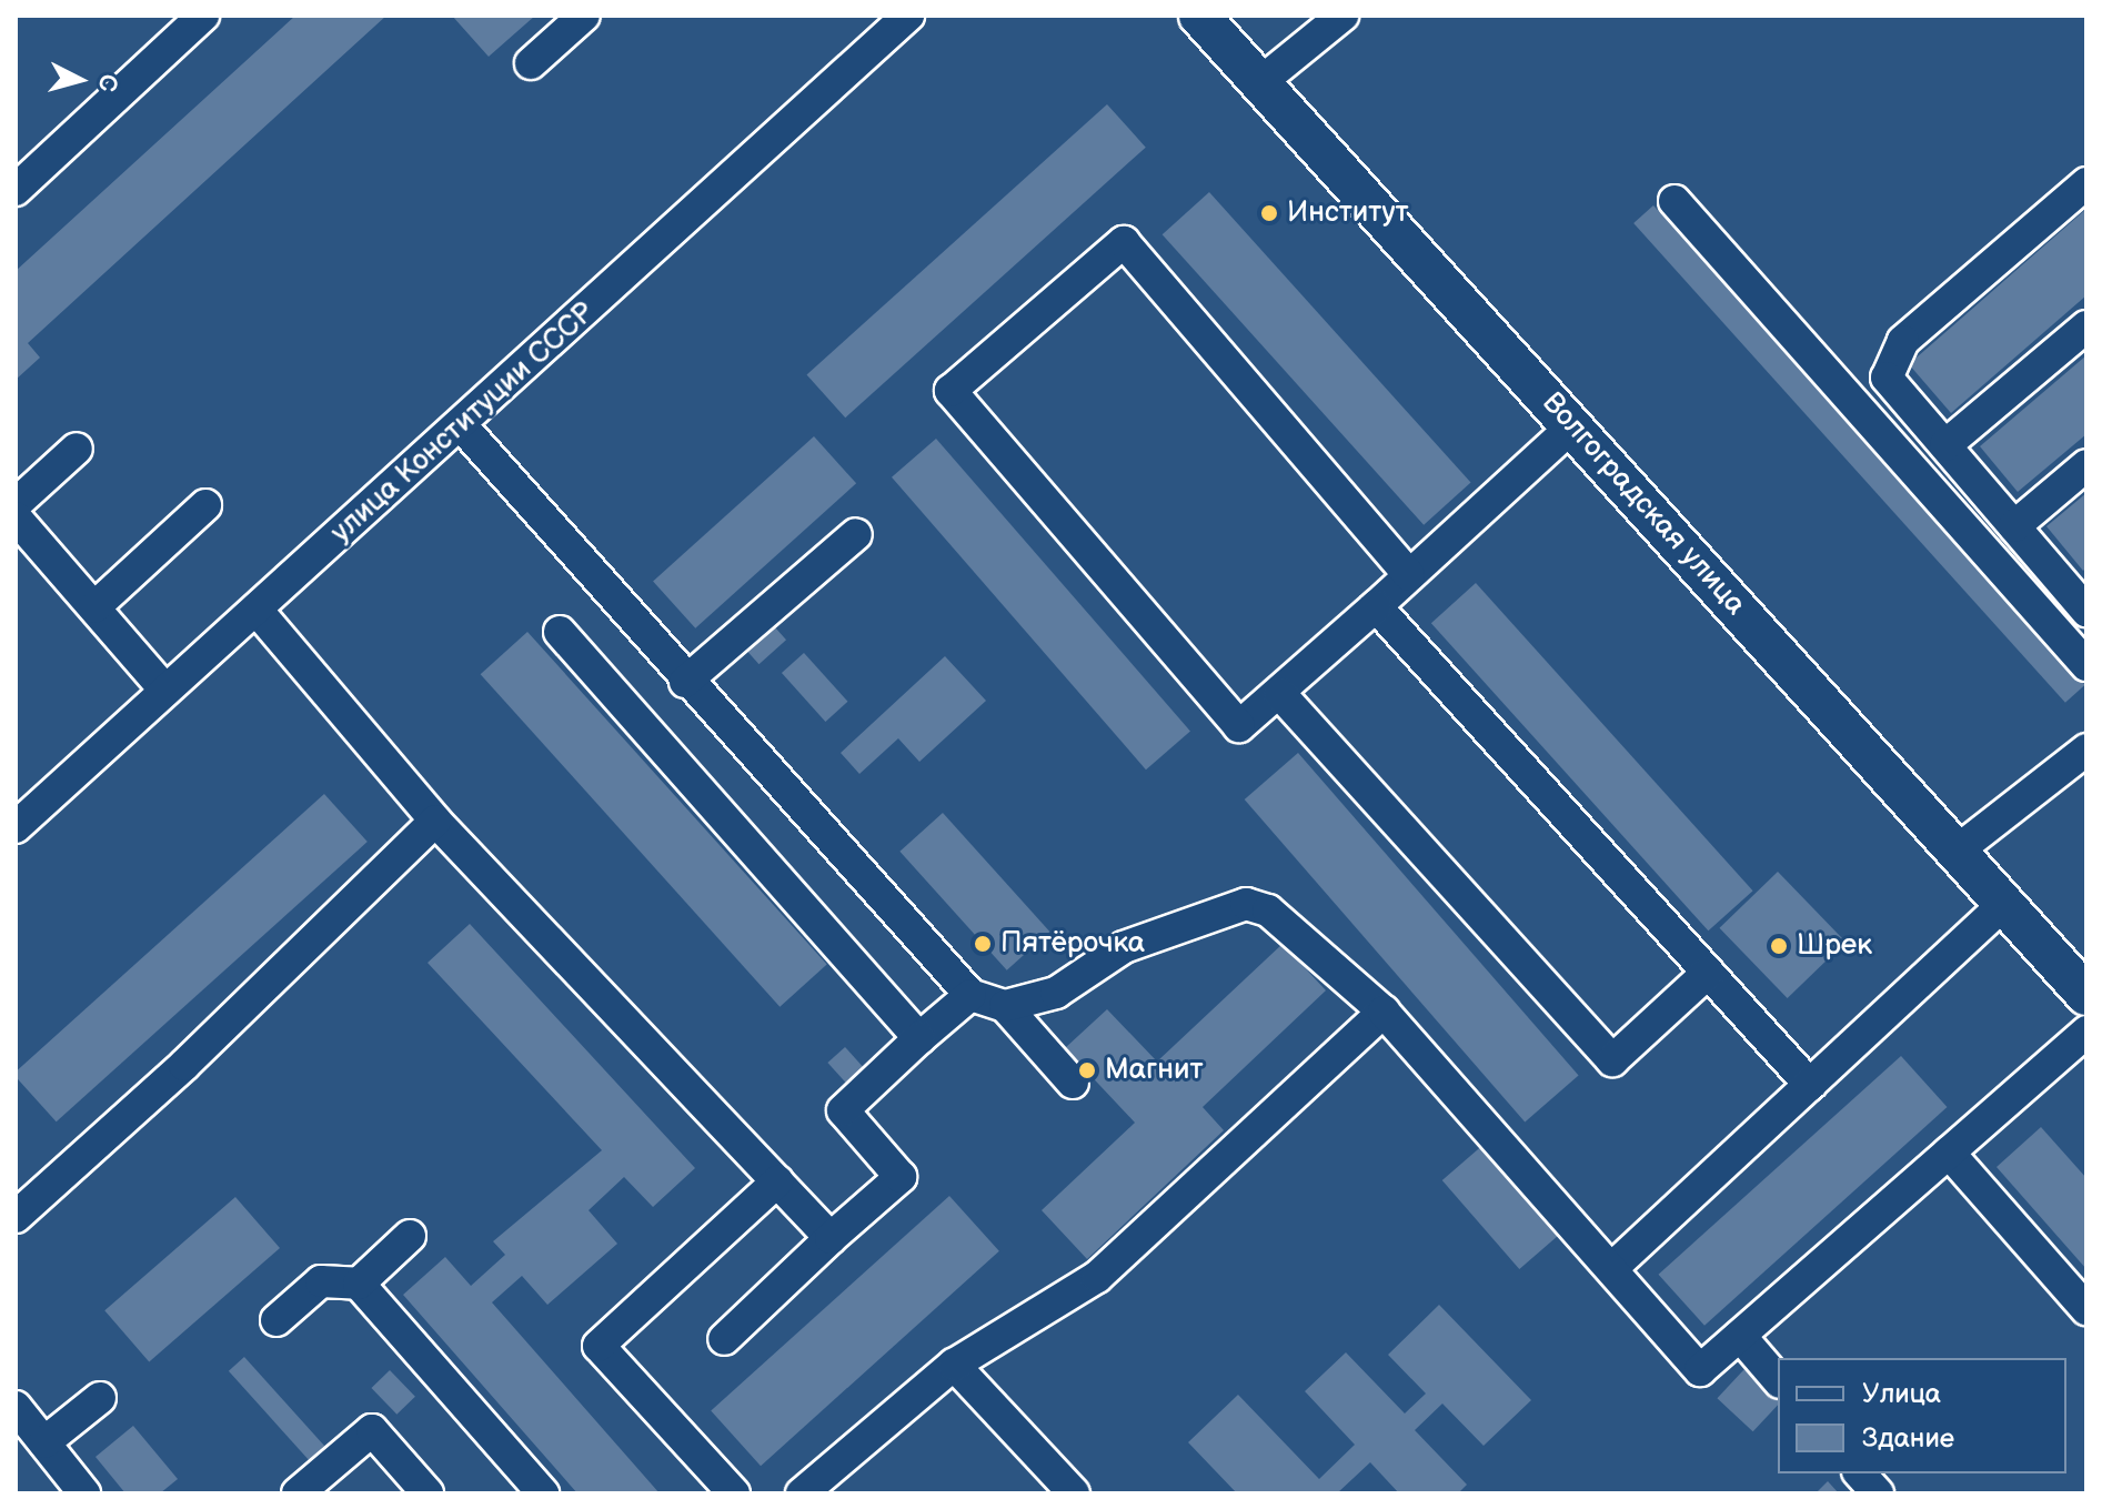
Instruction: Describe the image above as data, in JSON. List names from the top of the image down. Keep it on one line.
{"streets":{"main road":["Волгоградская улица"],"street":["улица Конституции СССР"]},"places":["Институт","Пятёрочка","Шрек","Магнит"],"legend":["Улица","Здание"],"north":"right"}
